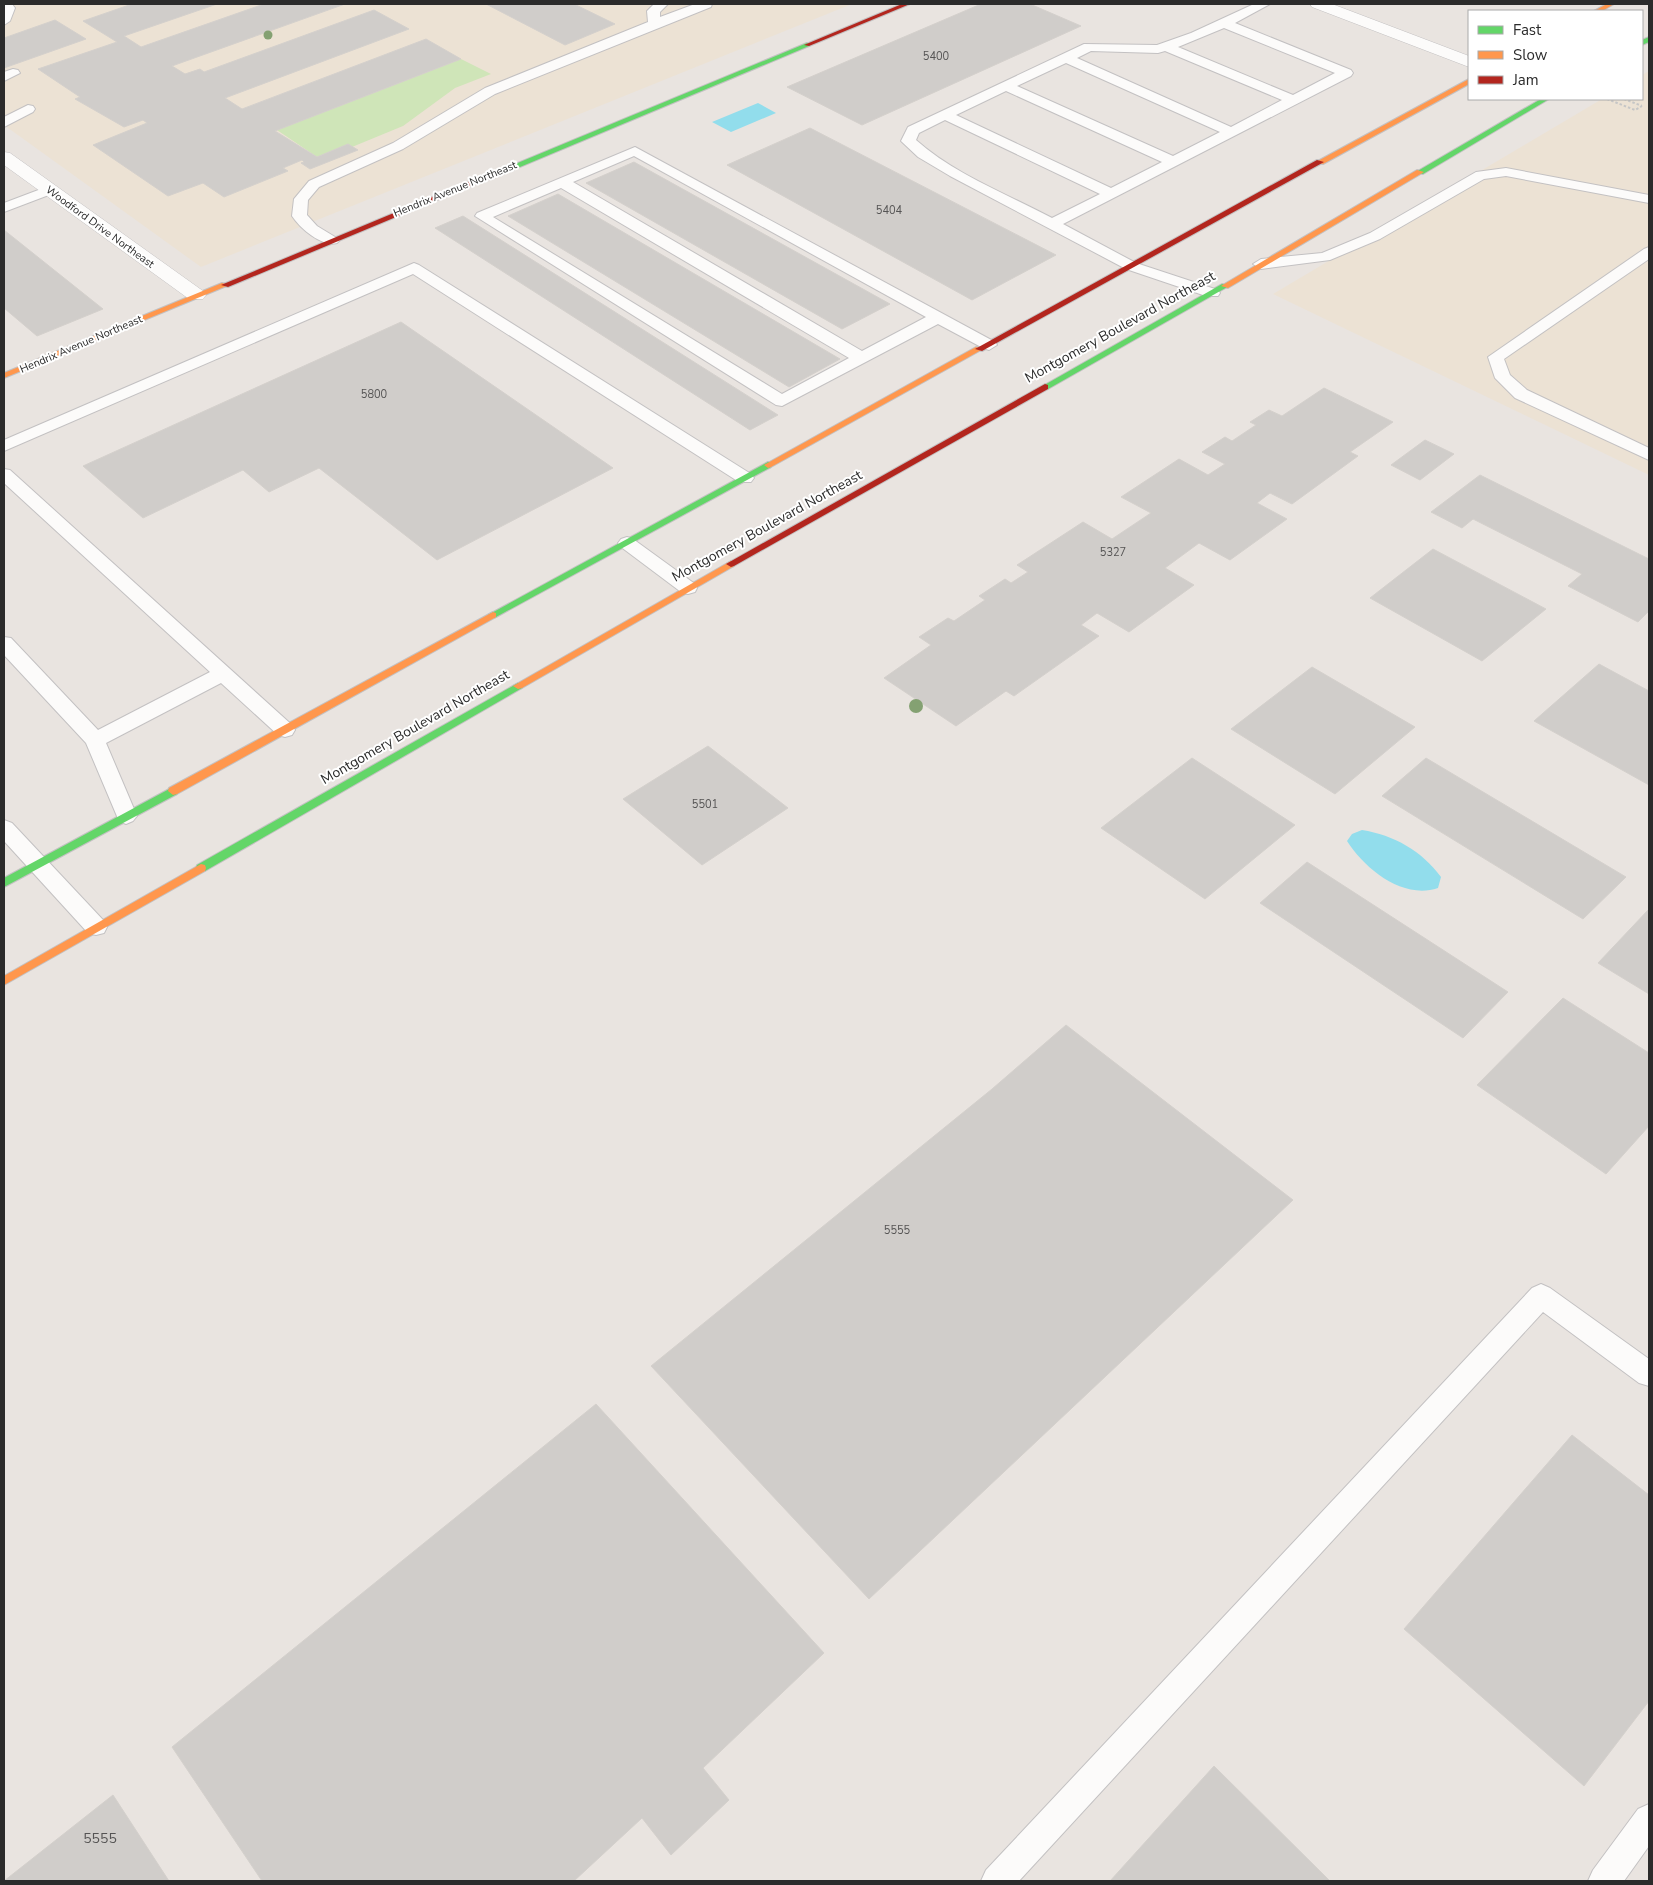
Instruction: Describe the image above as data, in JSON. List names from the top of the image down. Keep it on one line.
{"streets":{"main road":["Hendrix Avenue Northeast","Montgomery Boulevard Northeast"],"street":["Woodford Drive Northeast"]},"crossings":[["Hendrix Avenue Northeast","Woodford Drive Northeast"]],"house_numbers":["5400","5404","5800","5327","5501","5555","5555"],"legend":["Fast","Slow","Jam"]}
